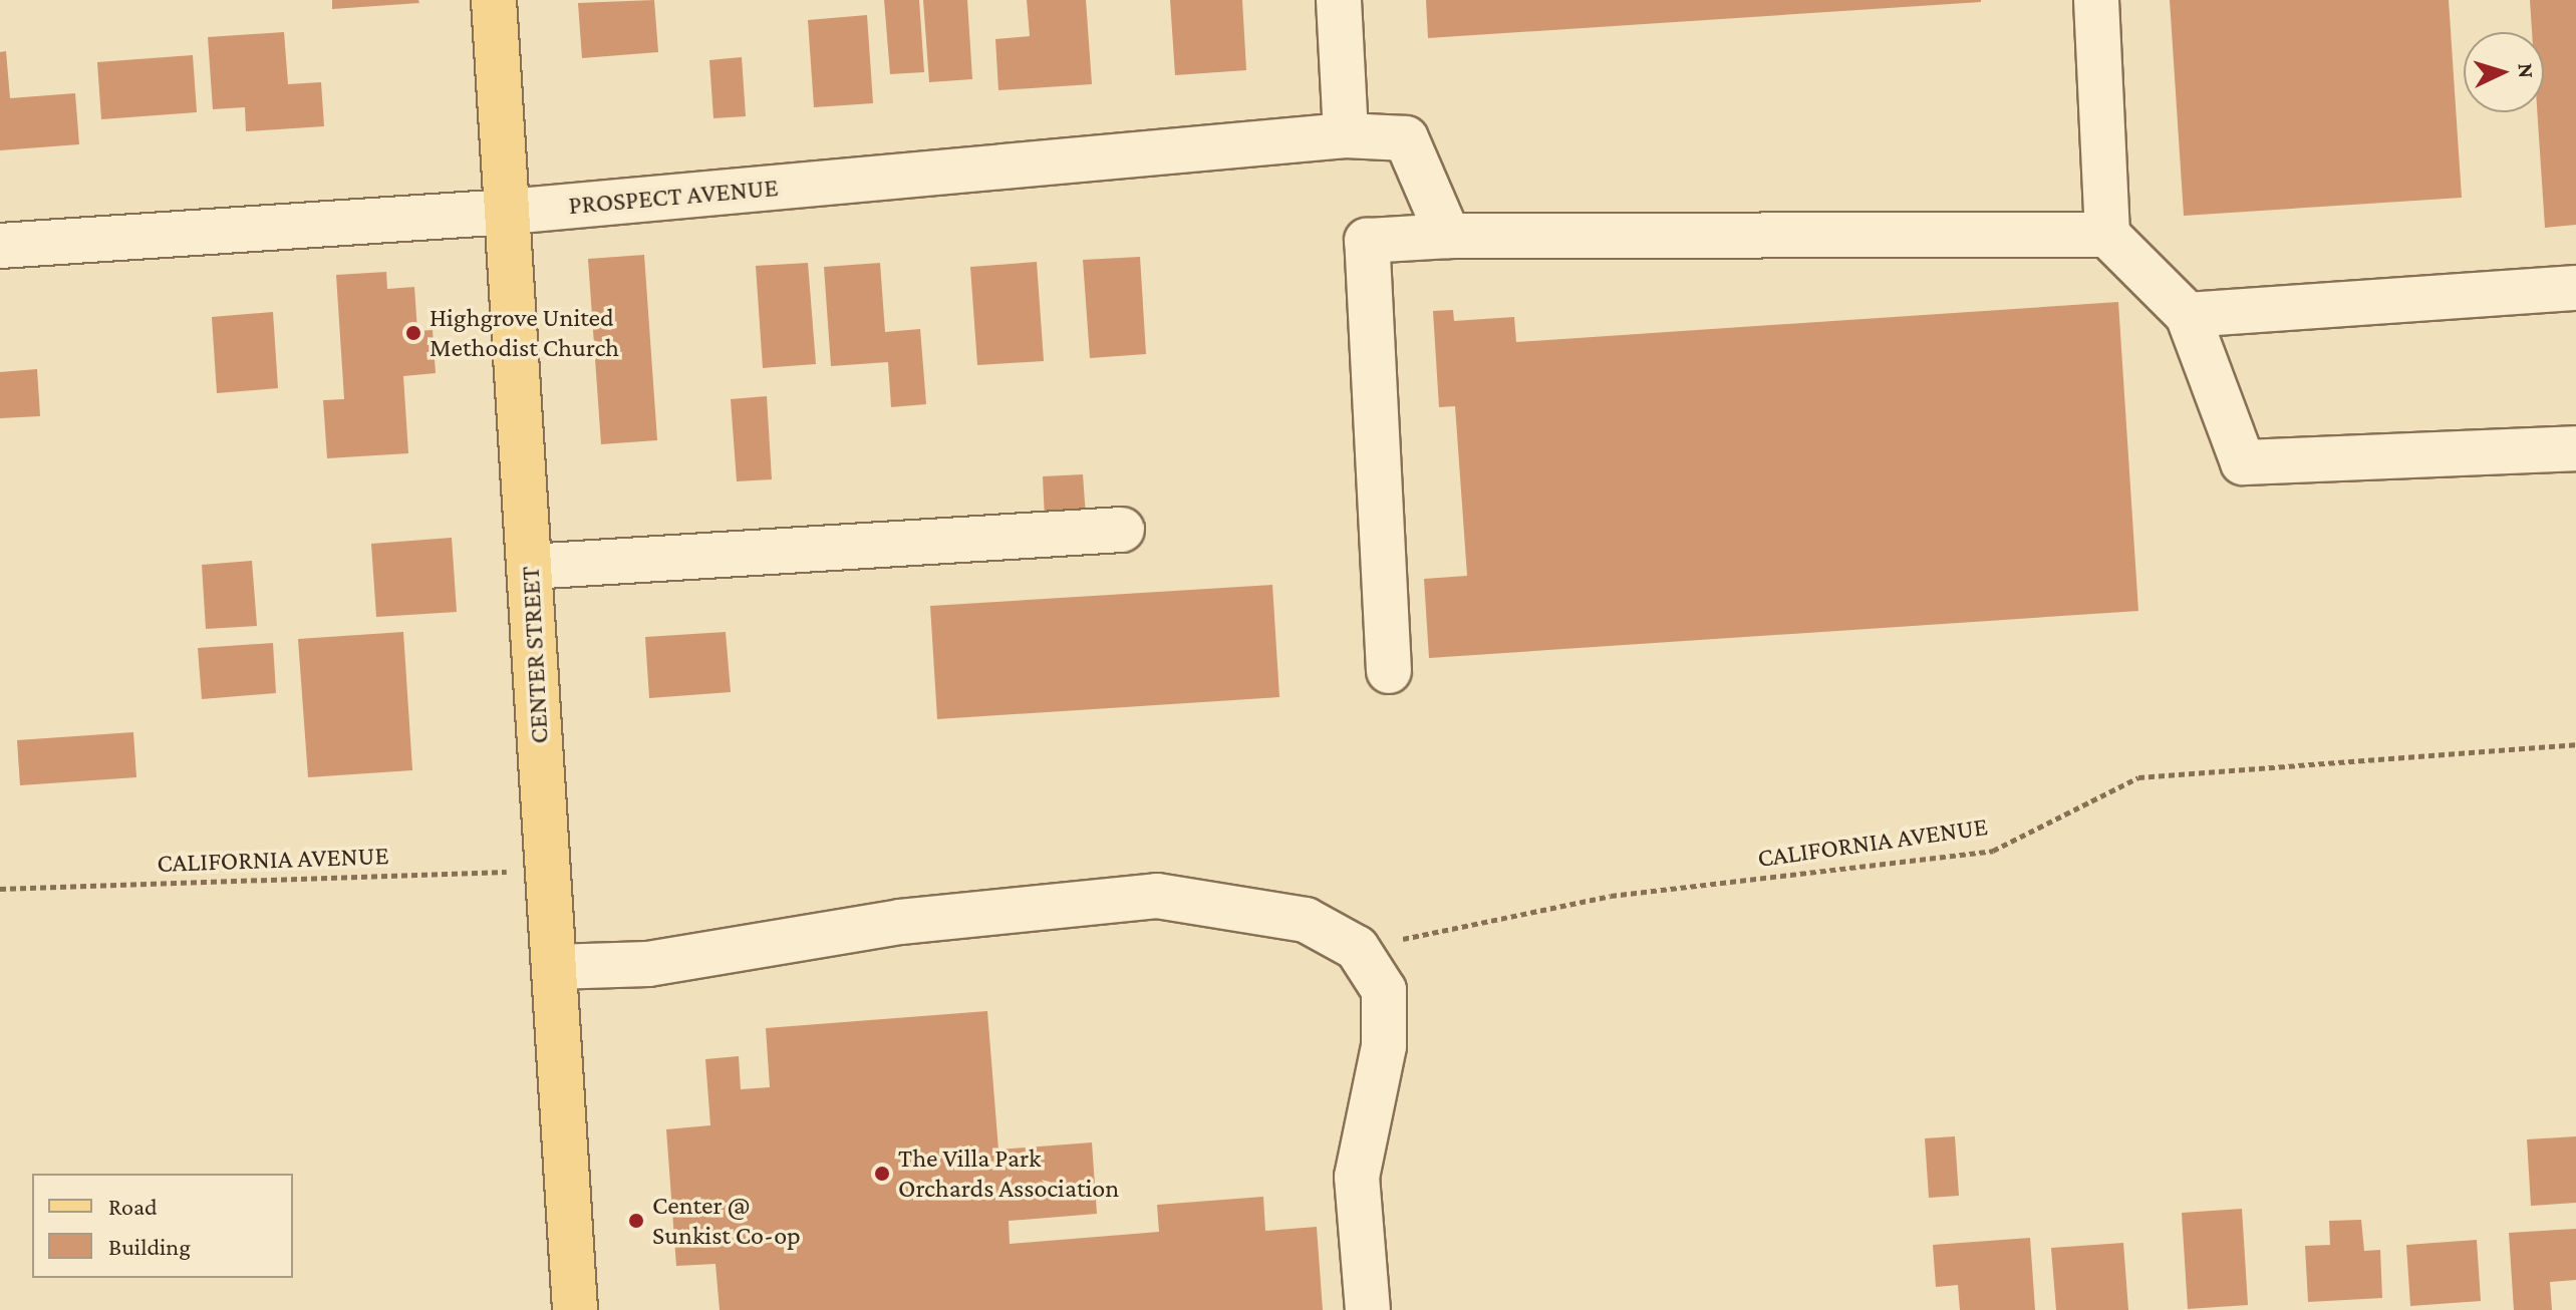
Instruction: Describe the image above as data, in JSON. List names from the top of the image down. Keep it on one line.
{"streets":{"main road":["CENTER STREET"],"street":["PROSPECT AVENUE"],"path":["CALIFORNIA AVENUE"]},"crossings":[["PROSPECT AVENUE","CENTER STREET"],["CENTER STREET","CALIFORNIA AVENUE"]],"places":["Highgrove United Methodist Church","The Villa Park Orchards Association","Center @ Sunkist Co-op"],"legend":["Road","Building"],"north":"right"}
